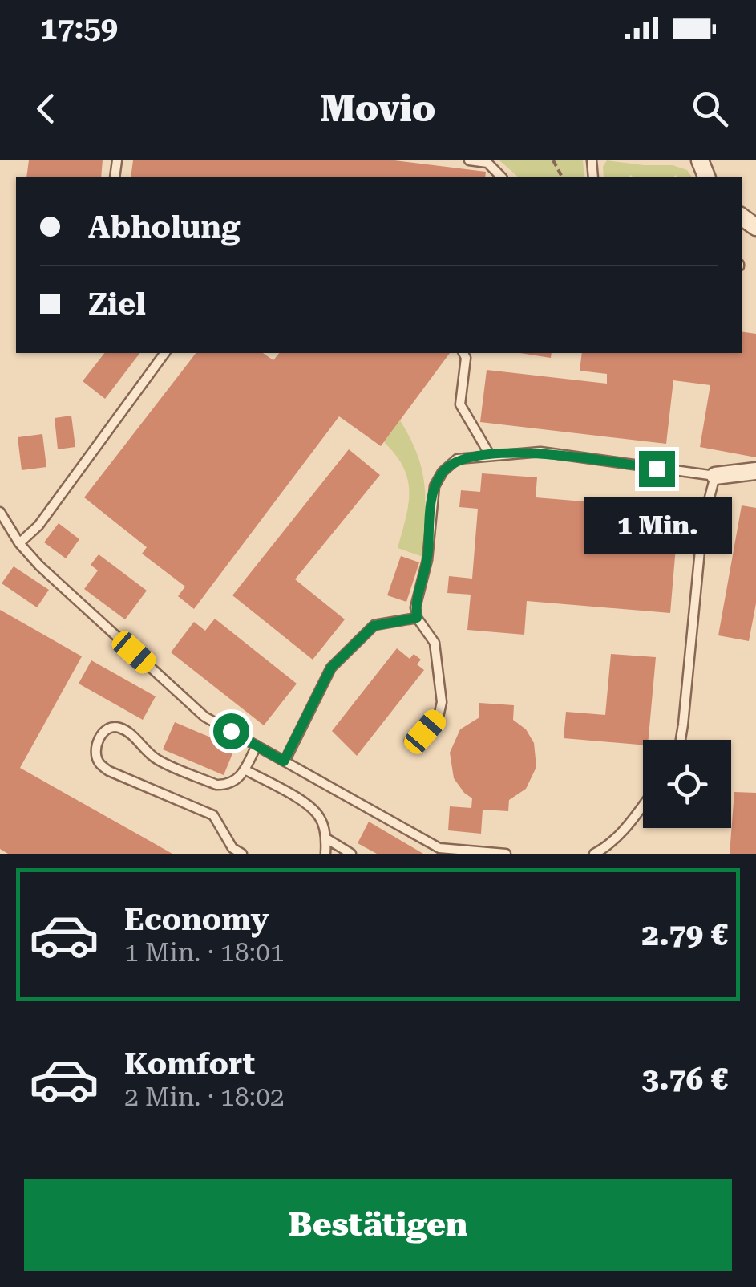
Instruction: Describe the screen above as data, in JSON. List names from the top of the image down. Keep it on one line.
{"page":{"status":"17:59","header":"Movio","banner":["Abholung","Ziel"],"bubble":"1 Min.","list":[{"name":"Economy","note":"1 Min. · 18:01","value":"2.79 €"},{"name":"Komfort","note":"2 Min. · 18:02","value":"3.76 €"}],"buttons":"Bestätigen"}}
